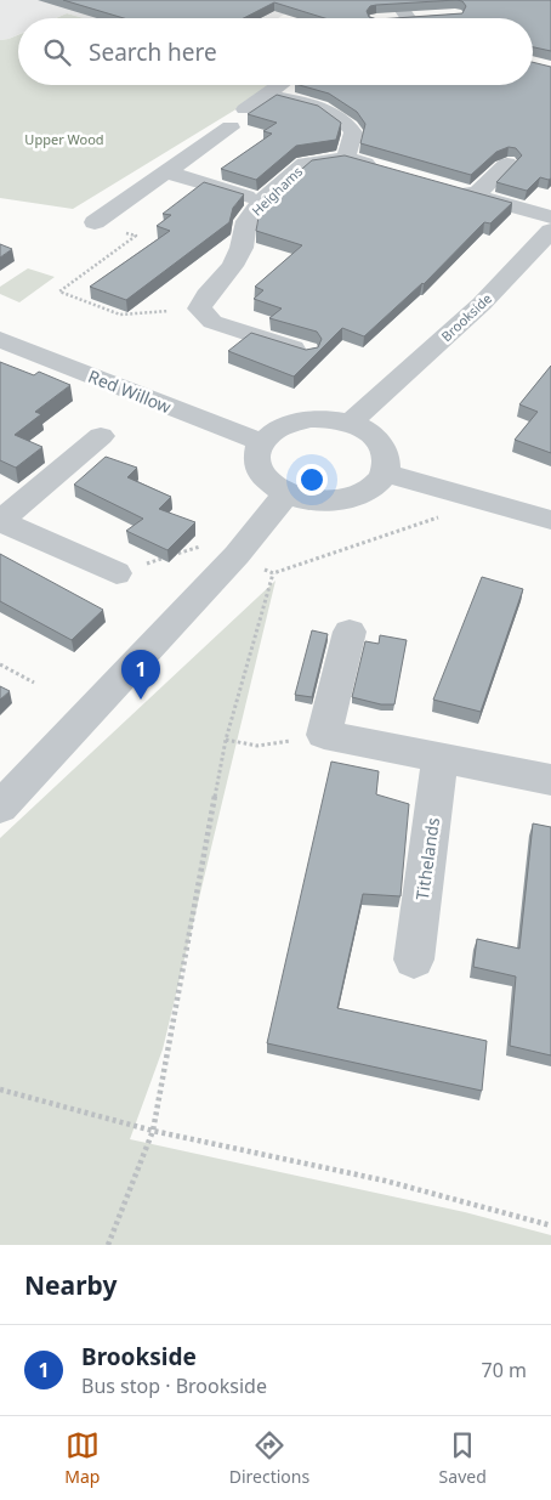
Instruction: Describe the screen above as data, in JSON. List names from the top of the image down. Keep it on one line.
{"streets":{"street":["Heighams","Brookside","Red Willow","Tithelands"]},"crossings":[["Brookside","Red Willow"]],"parks":["Upper Wood"],"page":{"search":"Search here","pins":"1","heading":"Nearby","list":[{"mark":"1","name":"Brookside","note":"Bus stop · Brookside","value":"70 m"}],"nav":["Map","Directions","Saved"]}}
